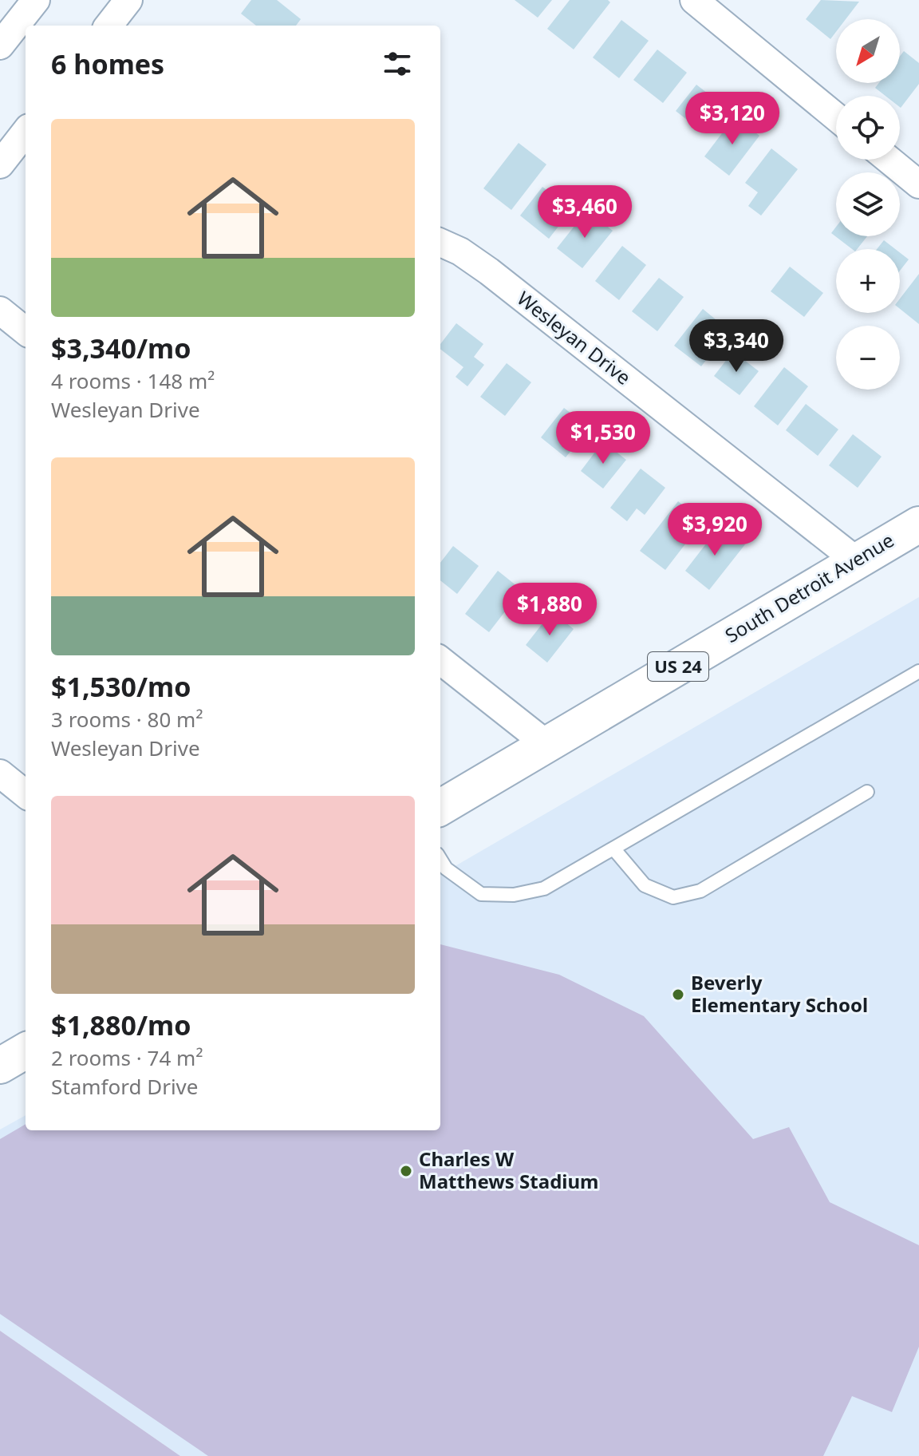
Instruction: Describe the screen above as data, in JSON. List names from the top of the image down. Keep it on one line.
{"streets":{"main road":["South Detroit Avenue","US 24"],"street":["Wesleyan Drive"]},"crossings":[["Wesleyan Drive","South Detroit Avenue"]],"places":["Beverly Elementary School","Charles W Matthews Stadium"],"north":"bottom left","page":{"map_buttons":["+","−"],"heading":"6 homes","price":["$3,120","$3,460","$3,340","$1,530","$3,920","$1,880"],"list":[{"name":"$3,340/mo","note":"4 rooms · 148 m² · Wesleyan Drive"},{"name":"$1,530/mo","note":"3 rooms · 80 m² · Wesleyan Drive"},{"name":"$1,880/mo","note":"2 rooms · 74 m² · Stamford Drive"}]}}
